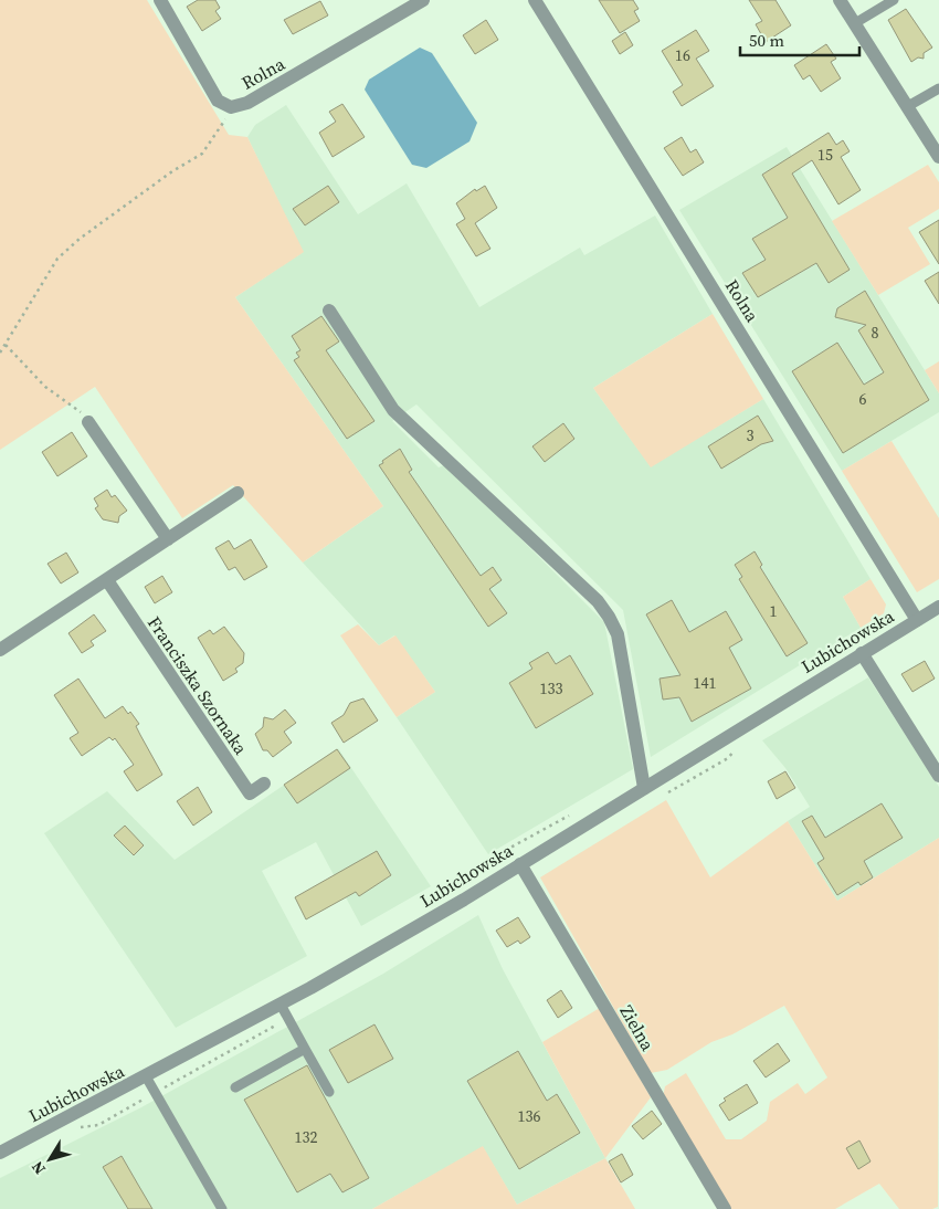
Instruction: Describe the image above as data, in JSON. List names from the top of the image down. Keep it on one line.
{"streets":{"street":["Rolna","Lubichowska","Franciszka Szornaka","Zielna"]},"crossings":[["Rolna","Lubichowska"],["Lubichowska","Zielna"]],"house_numbers":["16","15","8","6","3","1","141","133","136","132"],"scale_bar":"50 m","north":"bottom left"}
